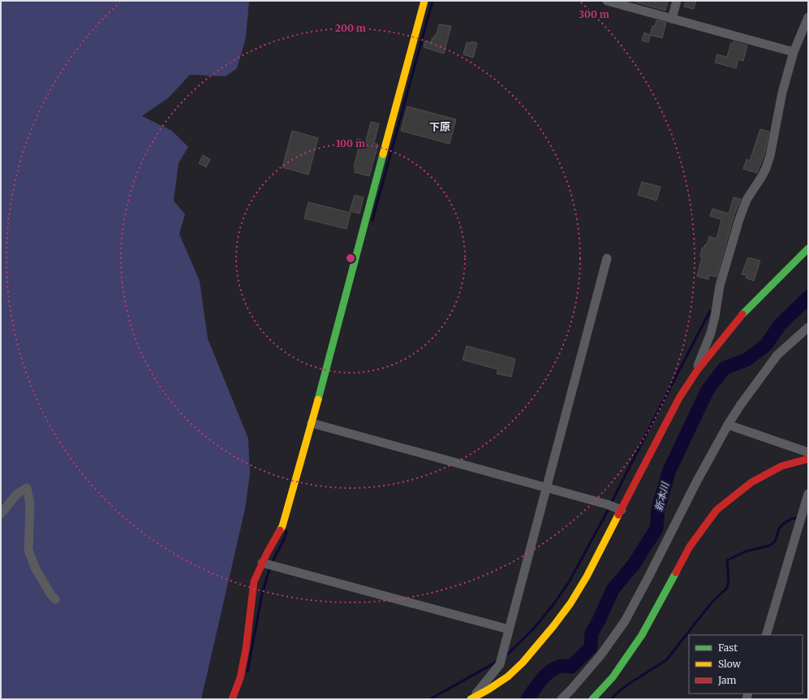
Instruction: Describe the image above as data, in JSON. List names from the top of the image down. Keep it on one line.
{"districts":["下原"],"water":["新本川"],"legend":["Fast","Slow","Jam"],"rings":["300 m","200 m","100 m"]}
